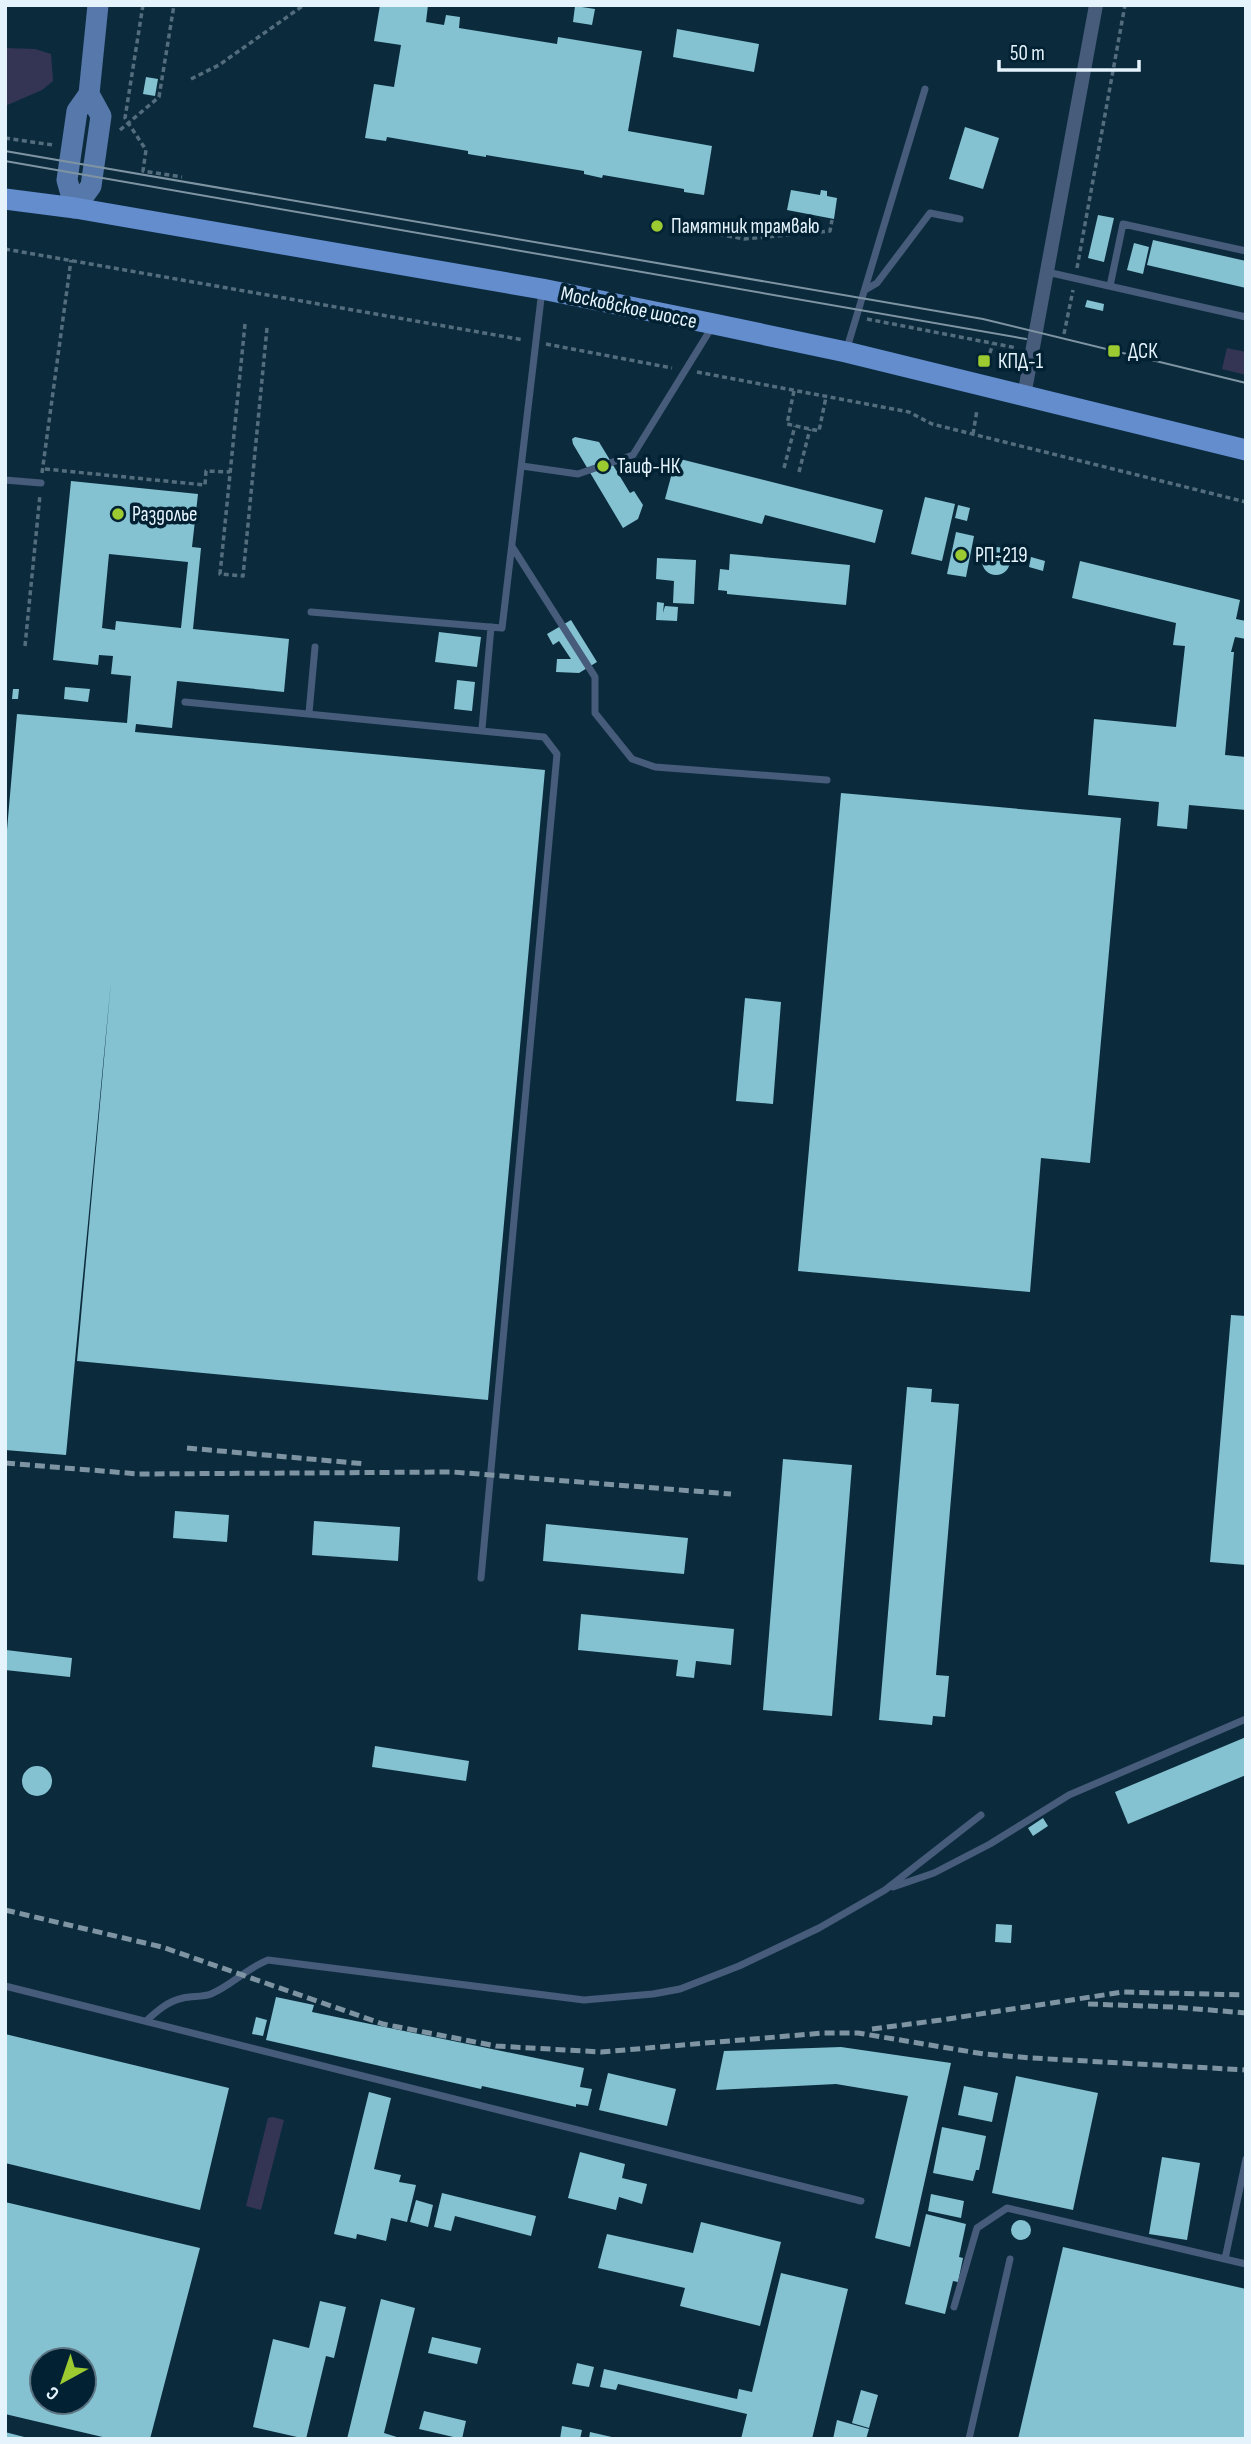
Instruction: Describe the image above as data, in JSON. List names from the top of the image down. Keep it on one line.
{"streets":{"main road":["Московское шоссе"]},"places":{"other":["Памятник трамваю","Таиф-НК","Раздолье","РП-219"],"transit":["ДСК","КПД-1"]},"scale_bar":"50 m","north":"bottom left"}
